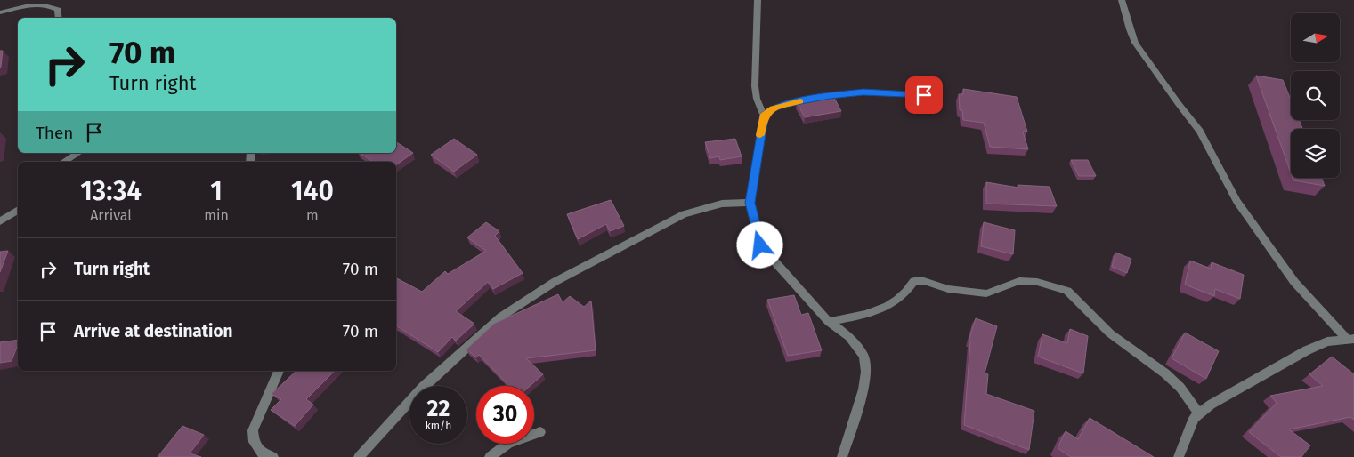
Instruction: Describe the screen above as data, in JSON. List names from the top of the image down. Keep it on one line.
{"north":"right","page":{"turn":["70 m","Turn right"],"then":"Then","eta":["13:34","Arrival","1","min","140","m"],"list":[{"name":"Turn right","value":"70 m"},{"name":"Arrive at destination","value":"70 m"}],"speed":"22 km/h","limit":"30"}}
